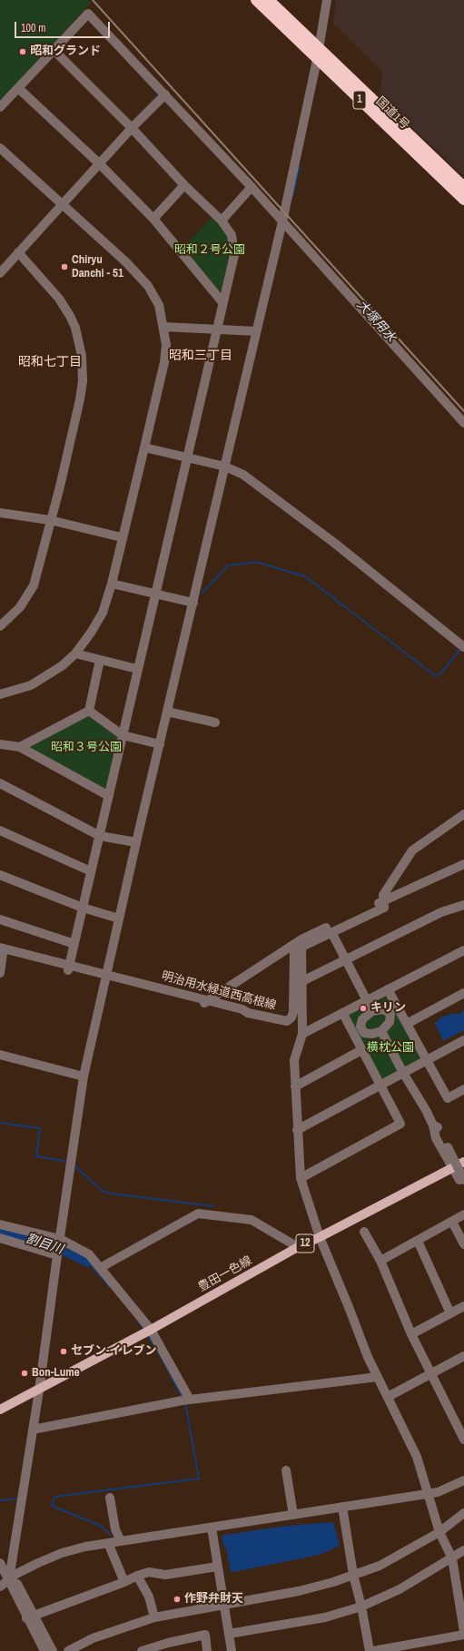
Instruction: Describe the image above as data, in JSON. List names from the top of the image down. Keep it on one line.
{"streets":{"highway":["1","国道1号"],"main road":["12","豊田一色線"],"street":["明治用水緑道西高根線"]},"districts":["昭和三丁目","昭和七丁目"],"water":["大塚用水","割目川"],"parks":["昭和２号公園","昭和３号公園","横枕公園"],"places":["昭和グランド","Chiryu Danchi - 51","キリン","セブン-イレブン","Bon-Lume","作野弁財天"],"scale_bar":"100 m"}
